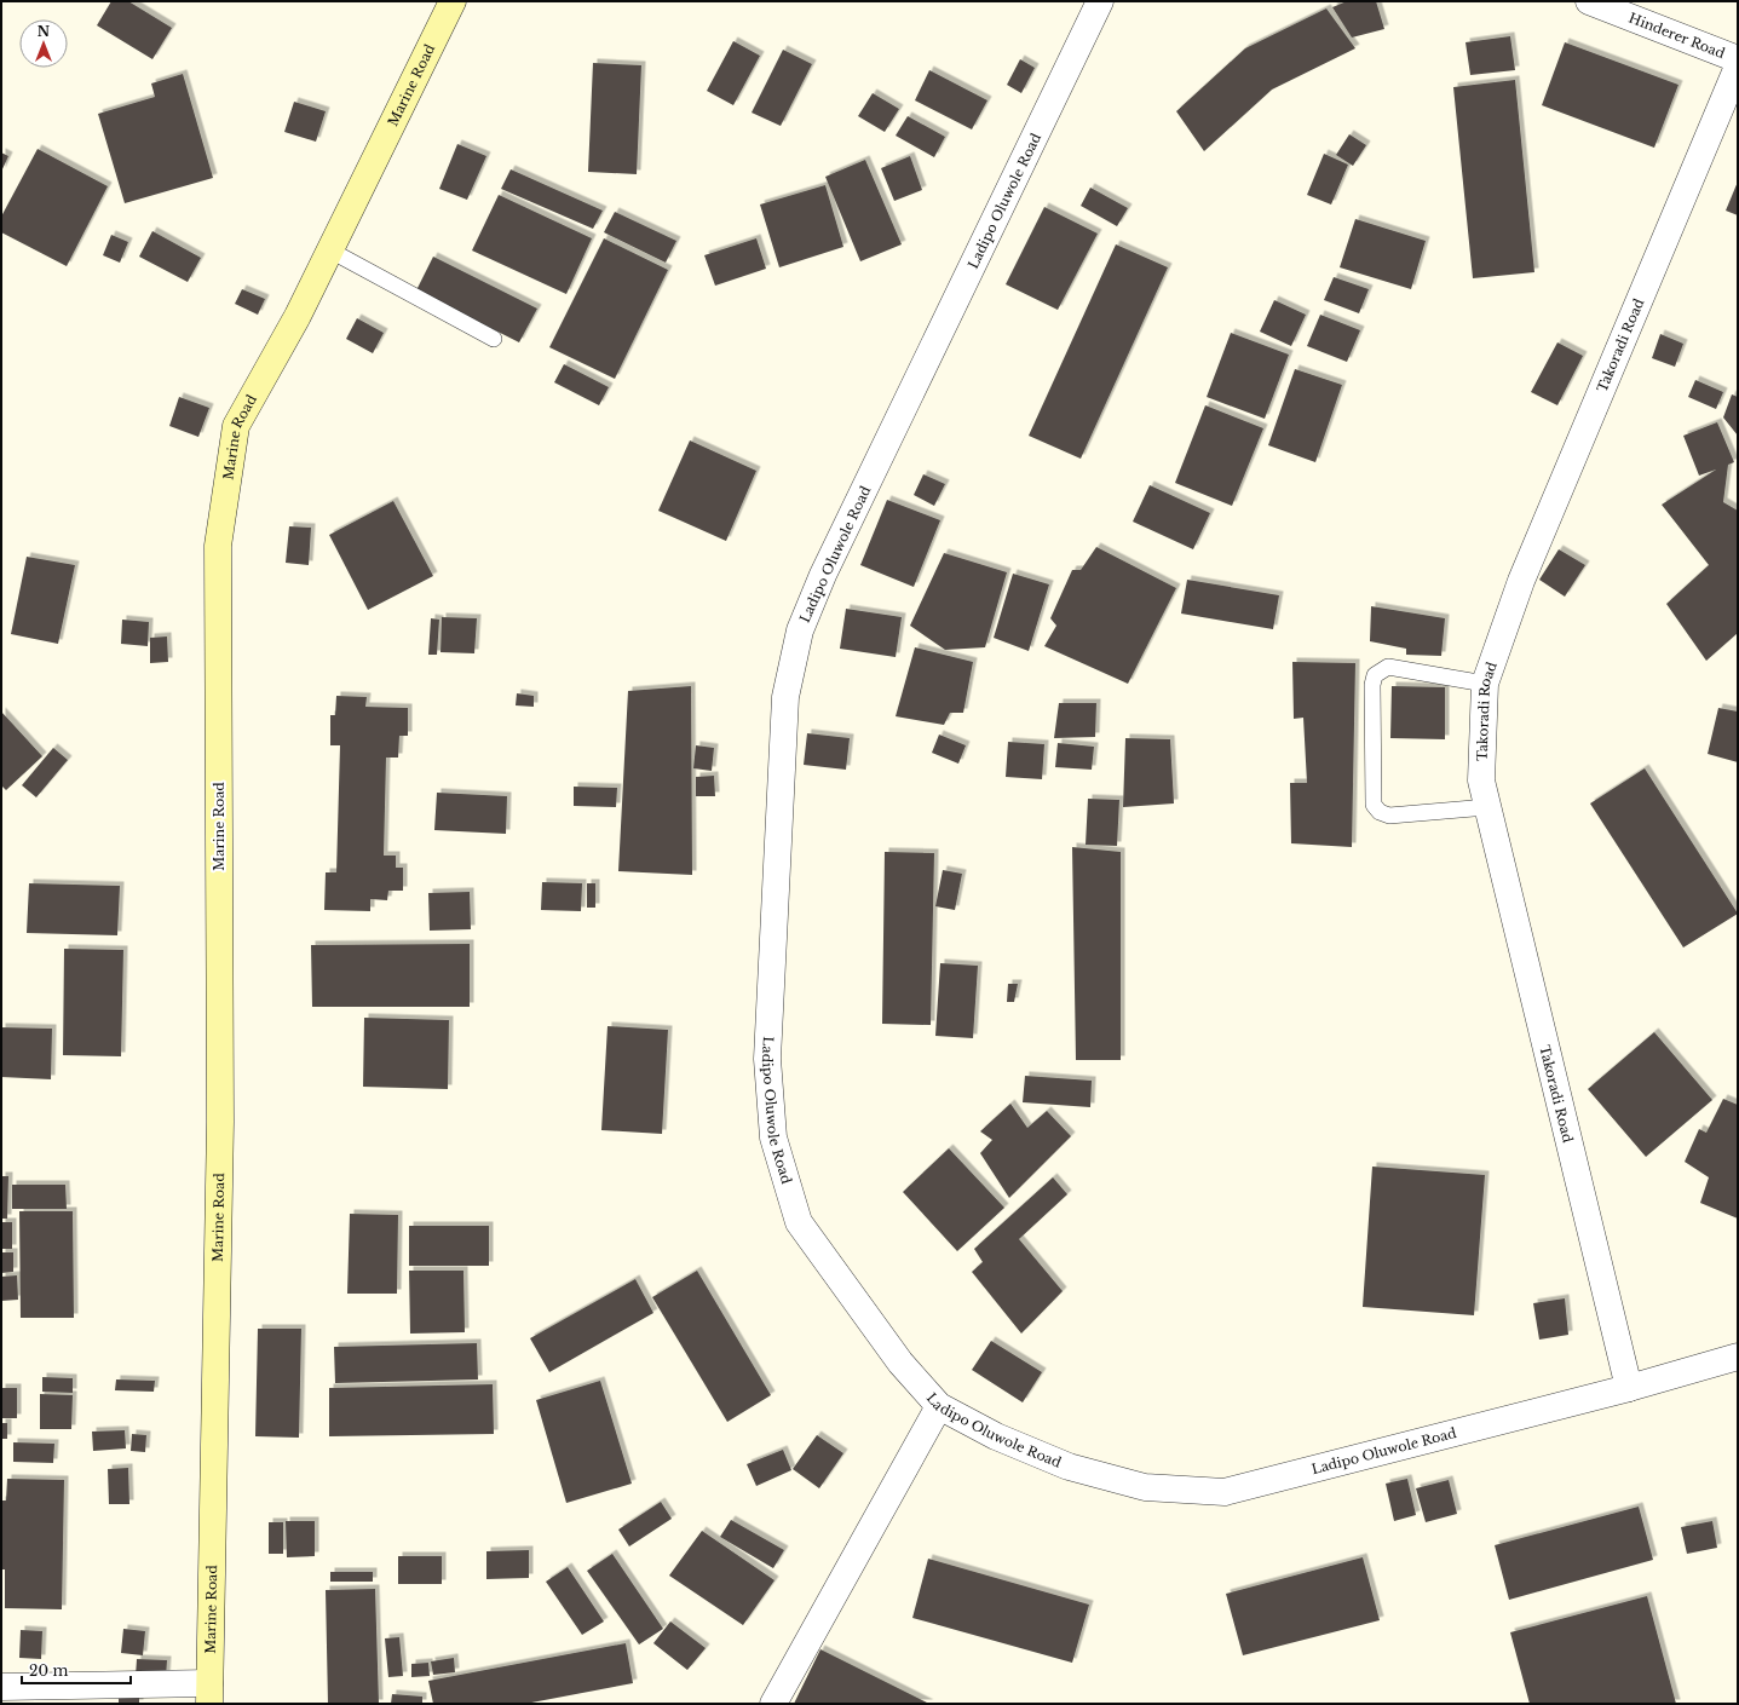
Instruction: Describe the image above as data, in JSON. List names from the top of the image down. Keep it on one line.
{"streets":{"street":["Hinderer Road","Marine Road","Ladipo Oluwole Road","Takoradi Road"]},"crossings":[["Ladipo Oluwole Road","Takoradi Road"]],"scale_bar":"20 m","north":"top"}
